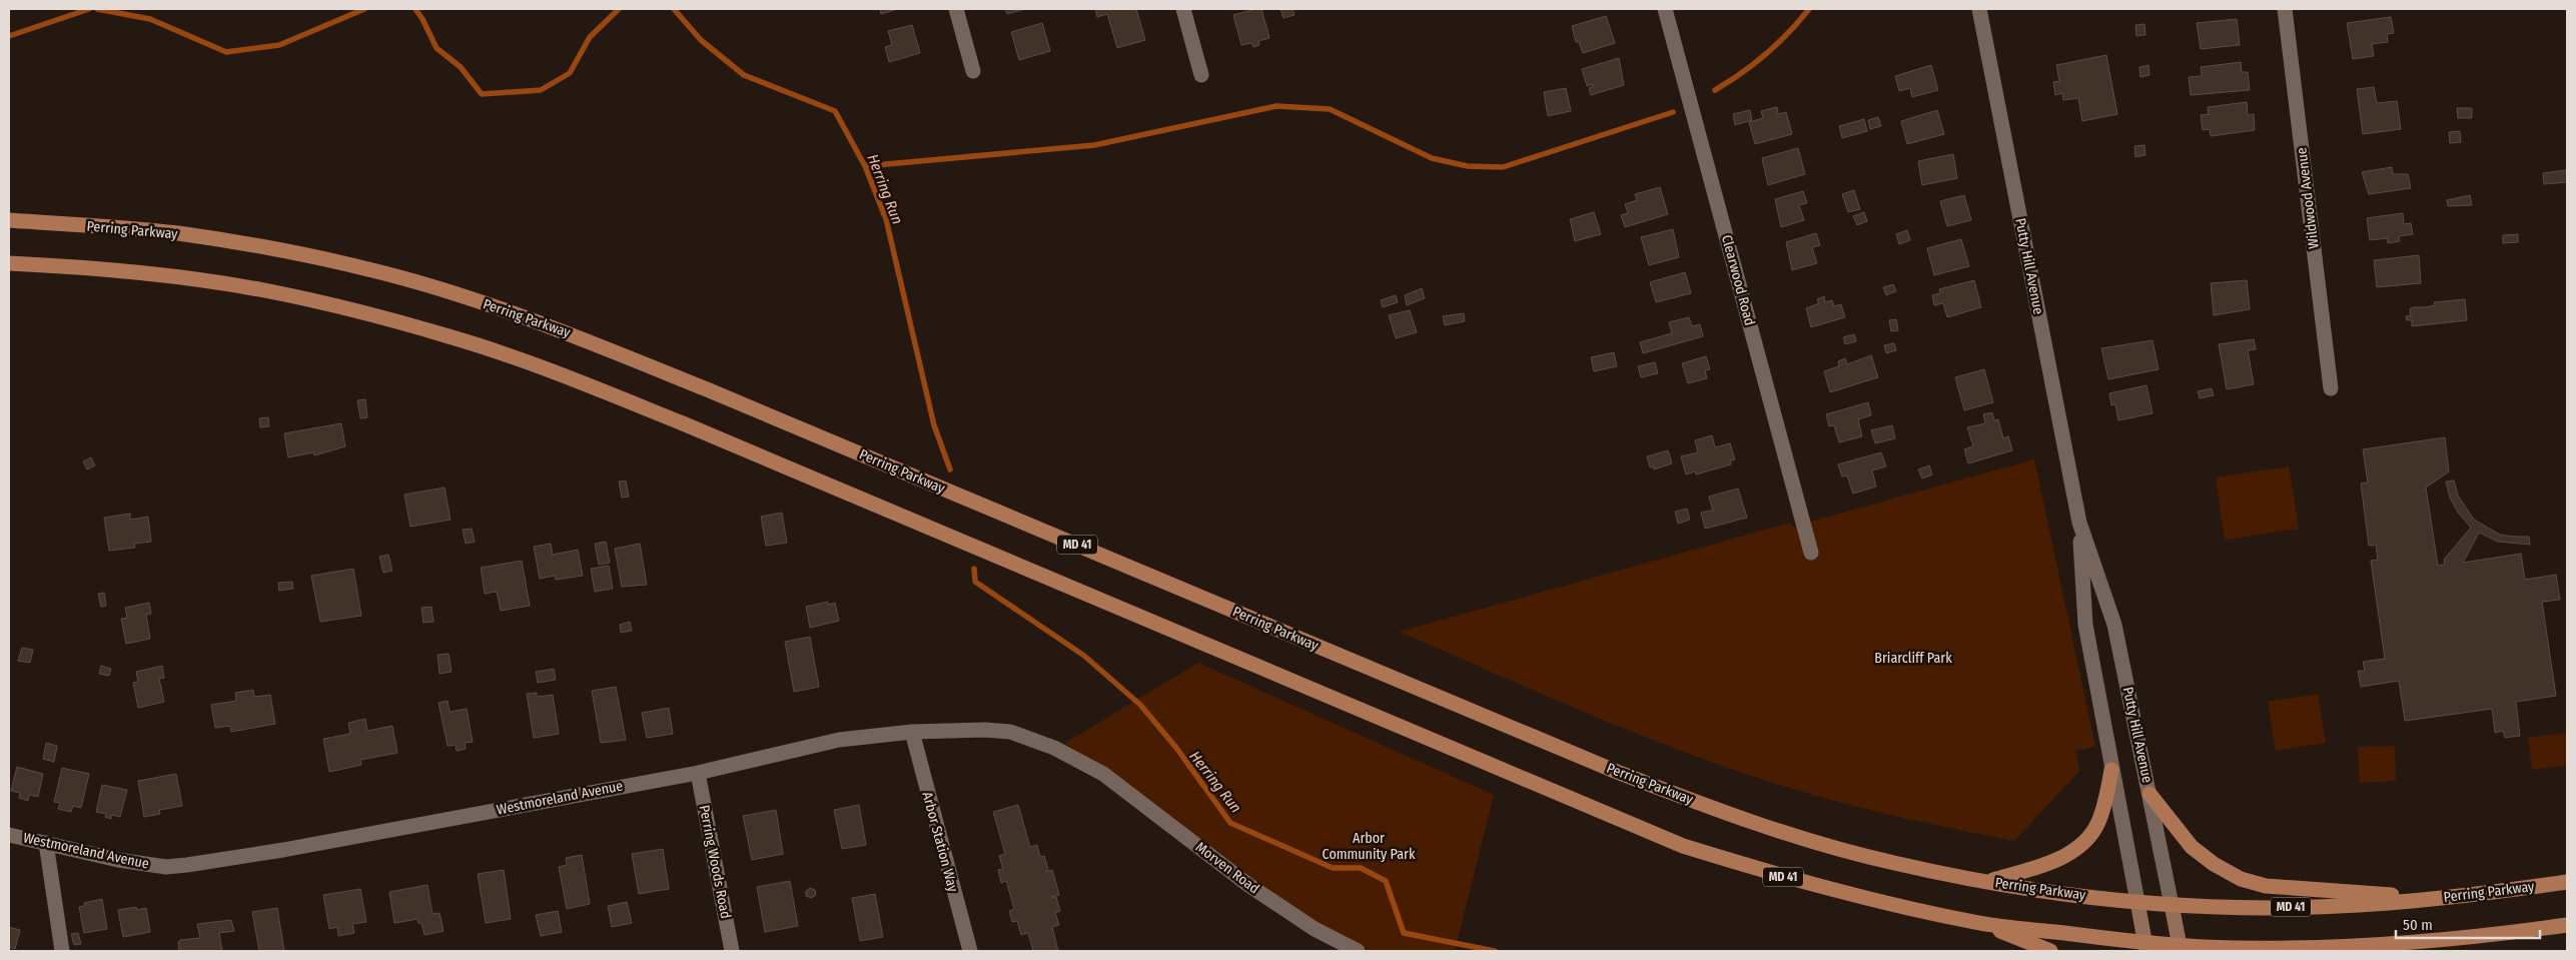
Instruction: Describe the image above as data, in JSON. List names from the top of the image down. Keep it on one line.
{"streets":{"main road":["Perring Parkway","Putty Hill Avenue","MD 41"],"street":["Wildwood Avenue","Clearwood Road","Westmoreland Avenue","Arbor Station Way","Perring Woods Road","Morven Road"]},"crossings":[["Perring Parkway","Putty Hill Avenue"],["Putty Hill Avenue","MD 41"],["Westmoreland Avenue","Arbor Station Way"],["Westmoreland Avenue","Perring Woods Road"],["Westmoreland Avenue","Morven Road"]],"water":["Herring Run"],"parks":["Briarcliff Park","Arbor Community Park"],"scale_bar":"50 m"}
